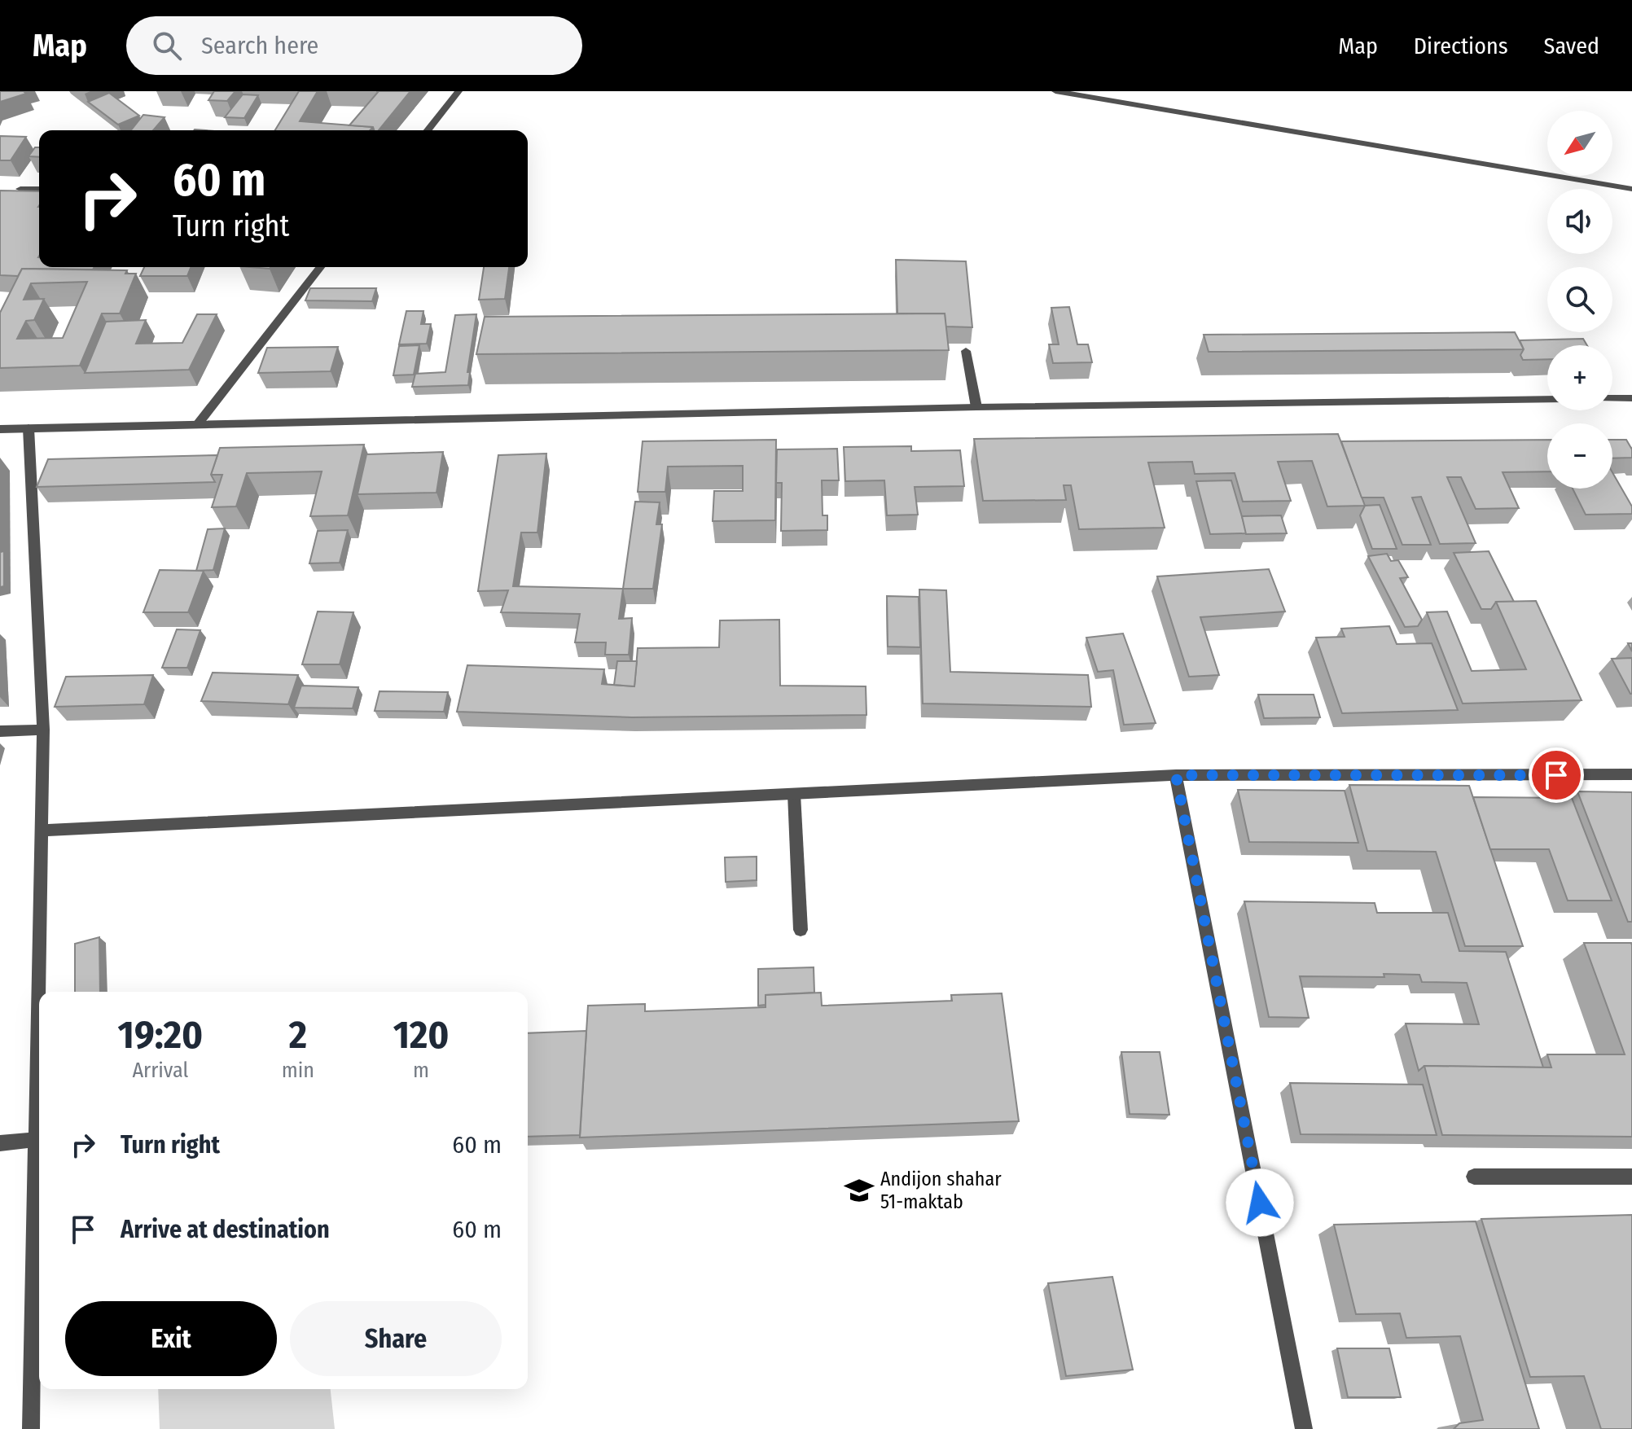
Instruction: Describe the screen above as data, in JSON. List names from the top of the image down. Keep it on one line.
{"places":{"school or university":["Andijon shahar 51-maktab"]},"north":"bottom left","page":{"header":"Map","search":"Search here","nav":["Map","Directions","Saved"],"map_buttons":["+","−"],"turn":["60 m","Turn right"],"eta":["19:20","Arrival","2","min","120","m"],"list":[{"name":"Turn right","value":"60 m"},{"name":"Arrive at destination","value":"60 m"}],"buttons":["Exit","Share"]}}
